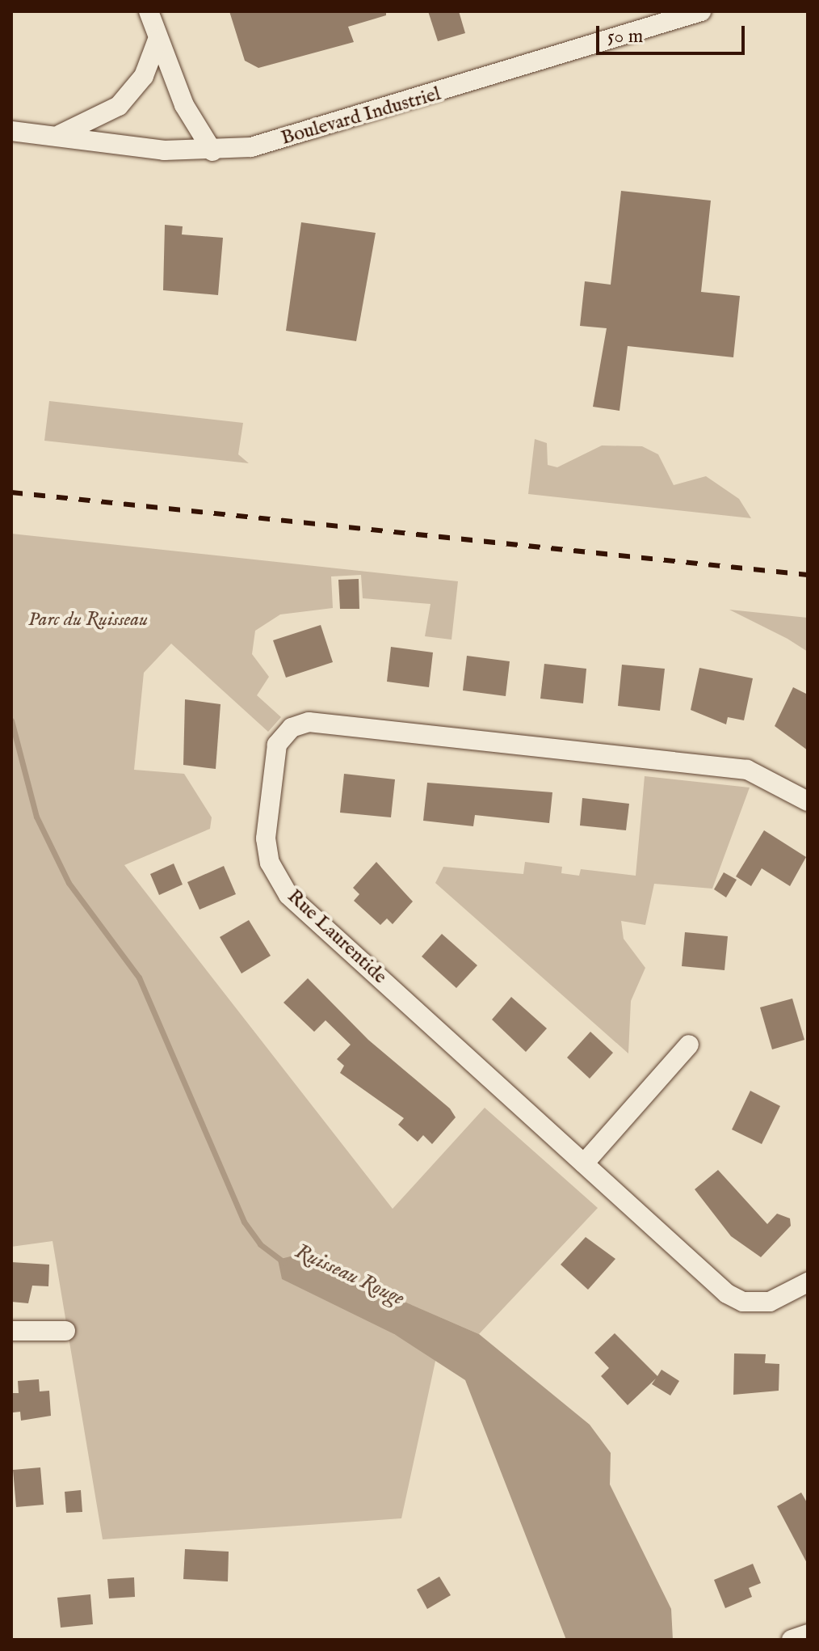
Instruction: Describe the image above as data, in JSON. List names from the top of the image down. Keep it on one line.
{"streets":{"street":["Boulevard Industriel","Rue Laurentide"]},"water":["Ruisseau Rouge"],"parks":["Parc du Ruisseau"],"scale_bar":"50 m"}
